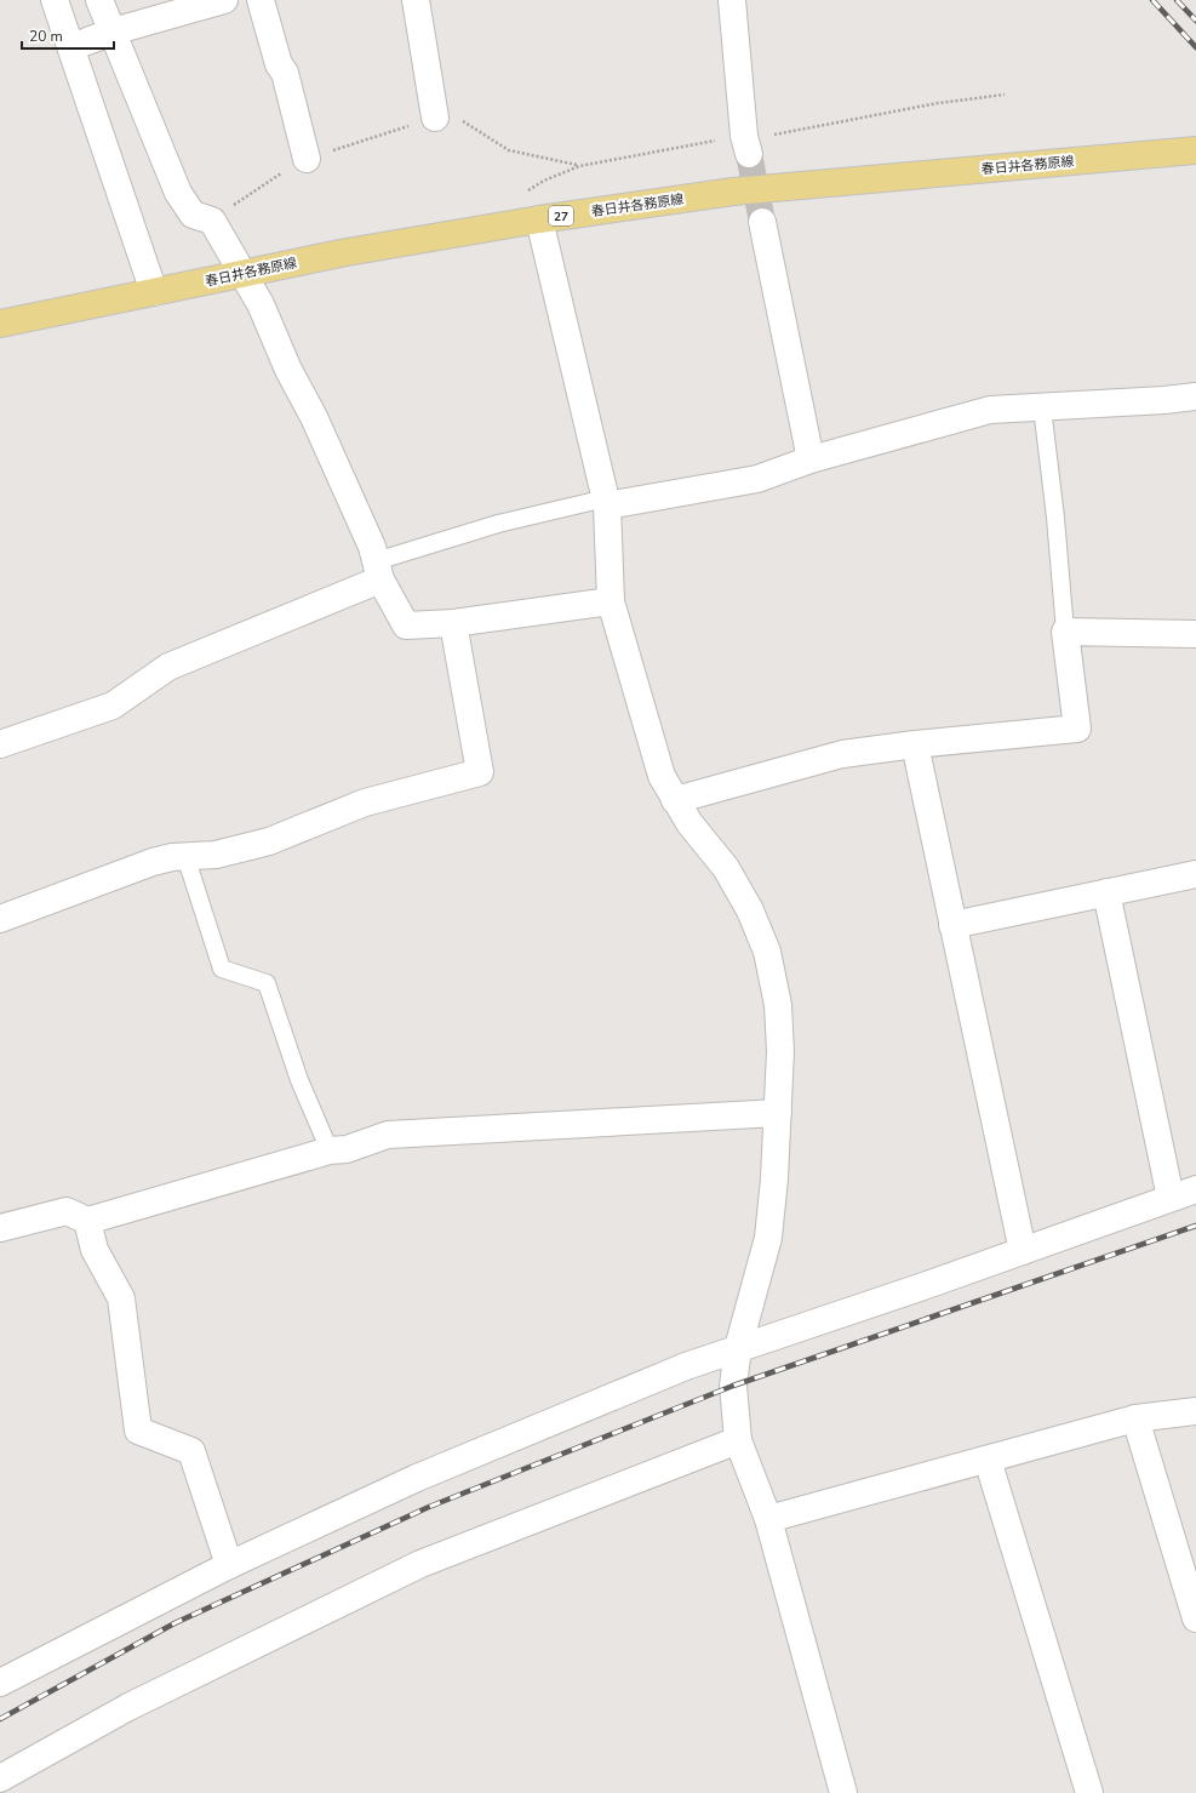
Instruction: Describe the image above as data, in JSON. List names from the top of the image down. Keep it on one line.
{"streets":{"main road":["春日井各務原線","27"]},"scale_bar":"20 m"}
